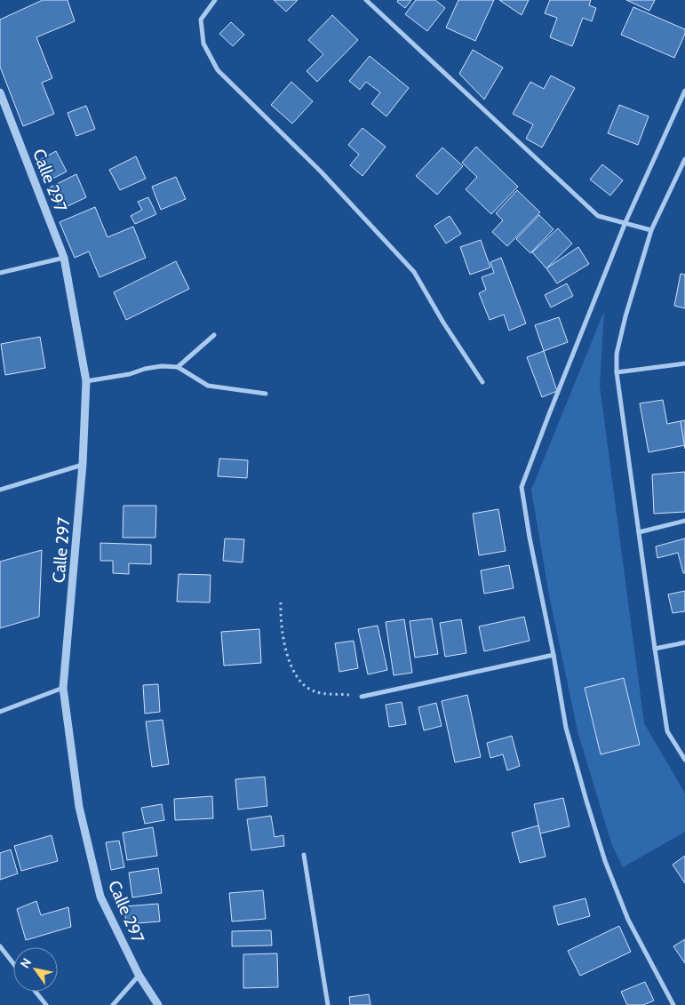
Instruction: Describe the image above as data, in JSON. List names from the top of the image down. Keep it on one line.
{"streets":{"street":["Calle 297"]},"north":"top left"}
